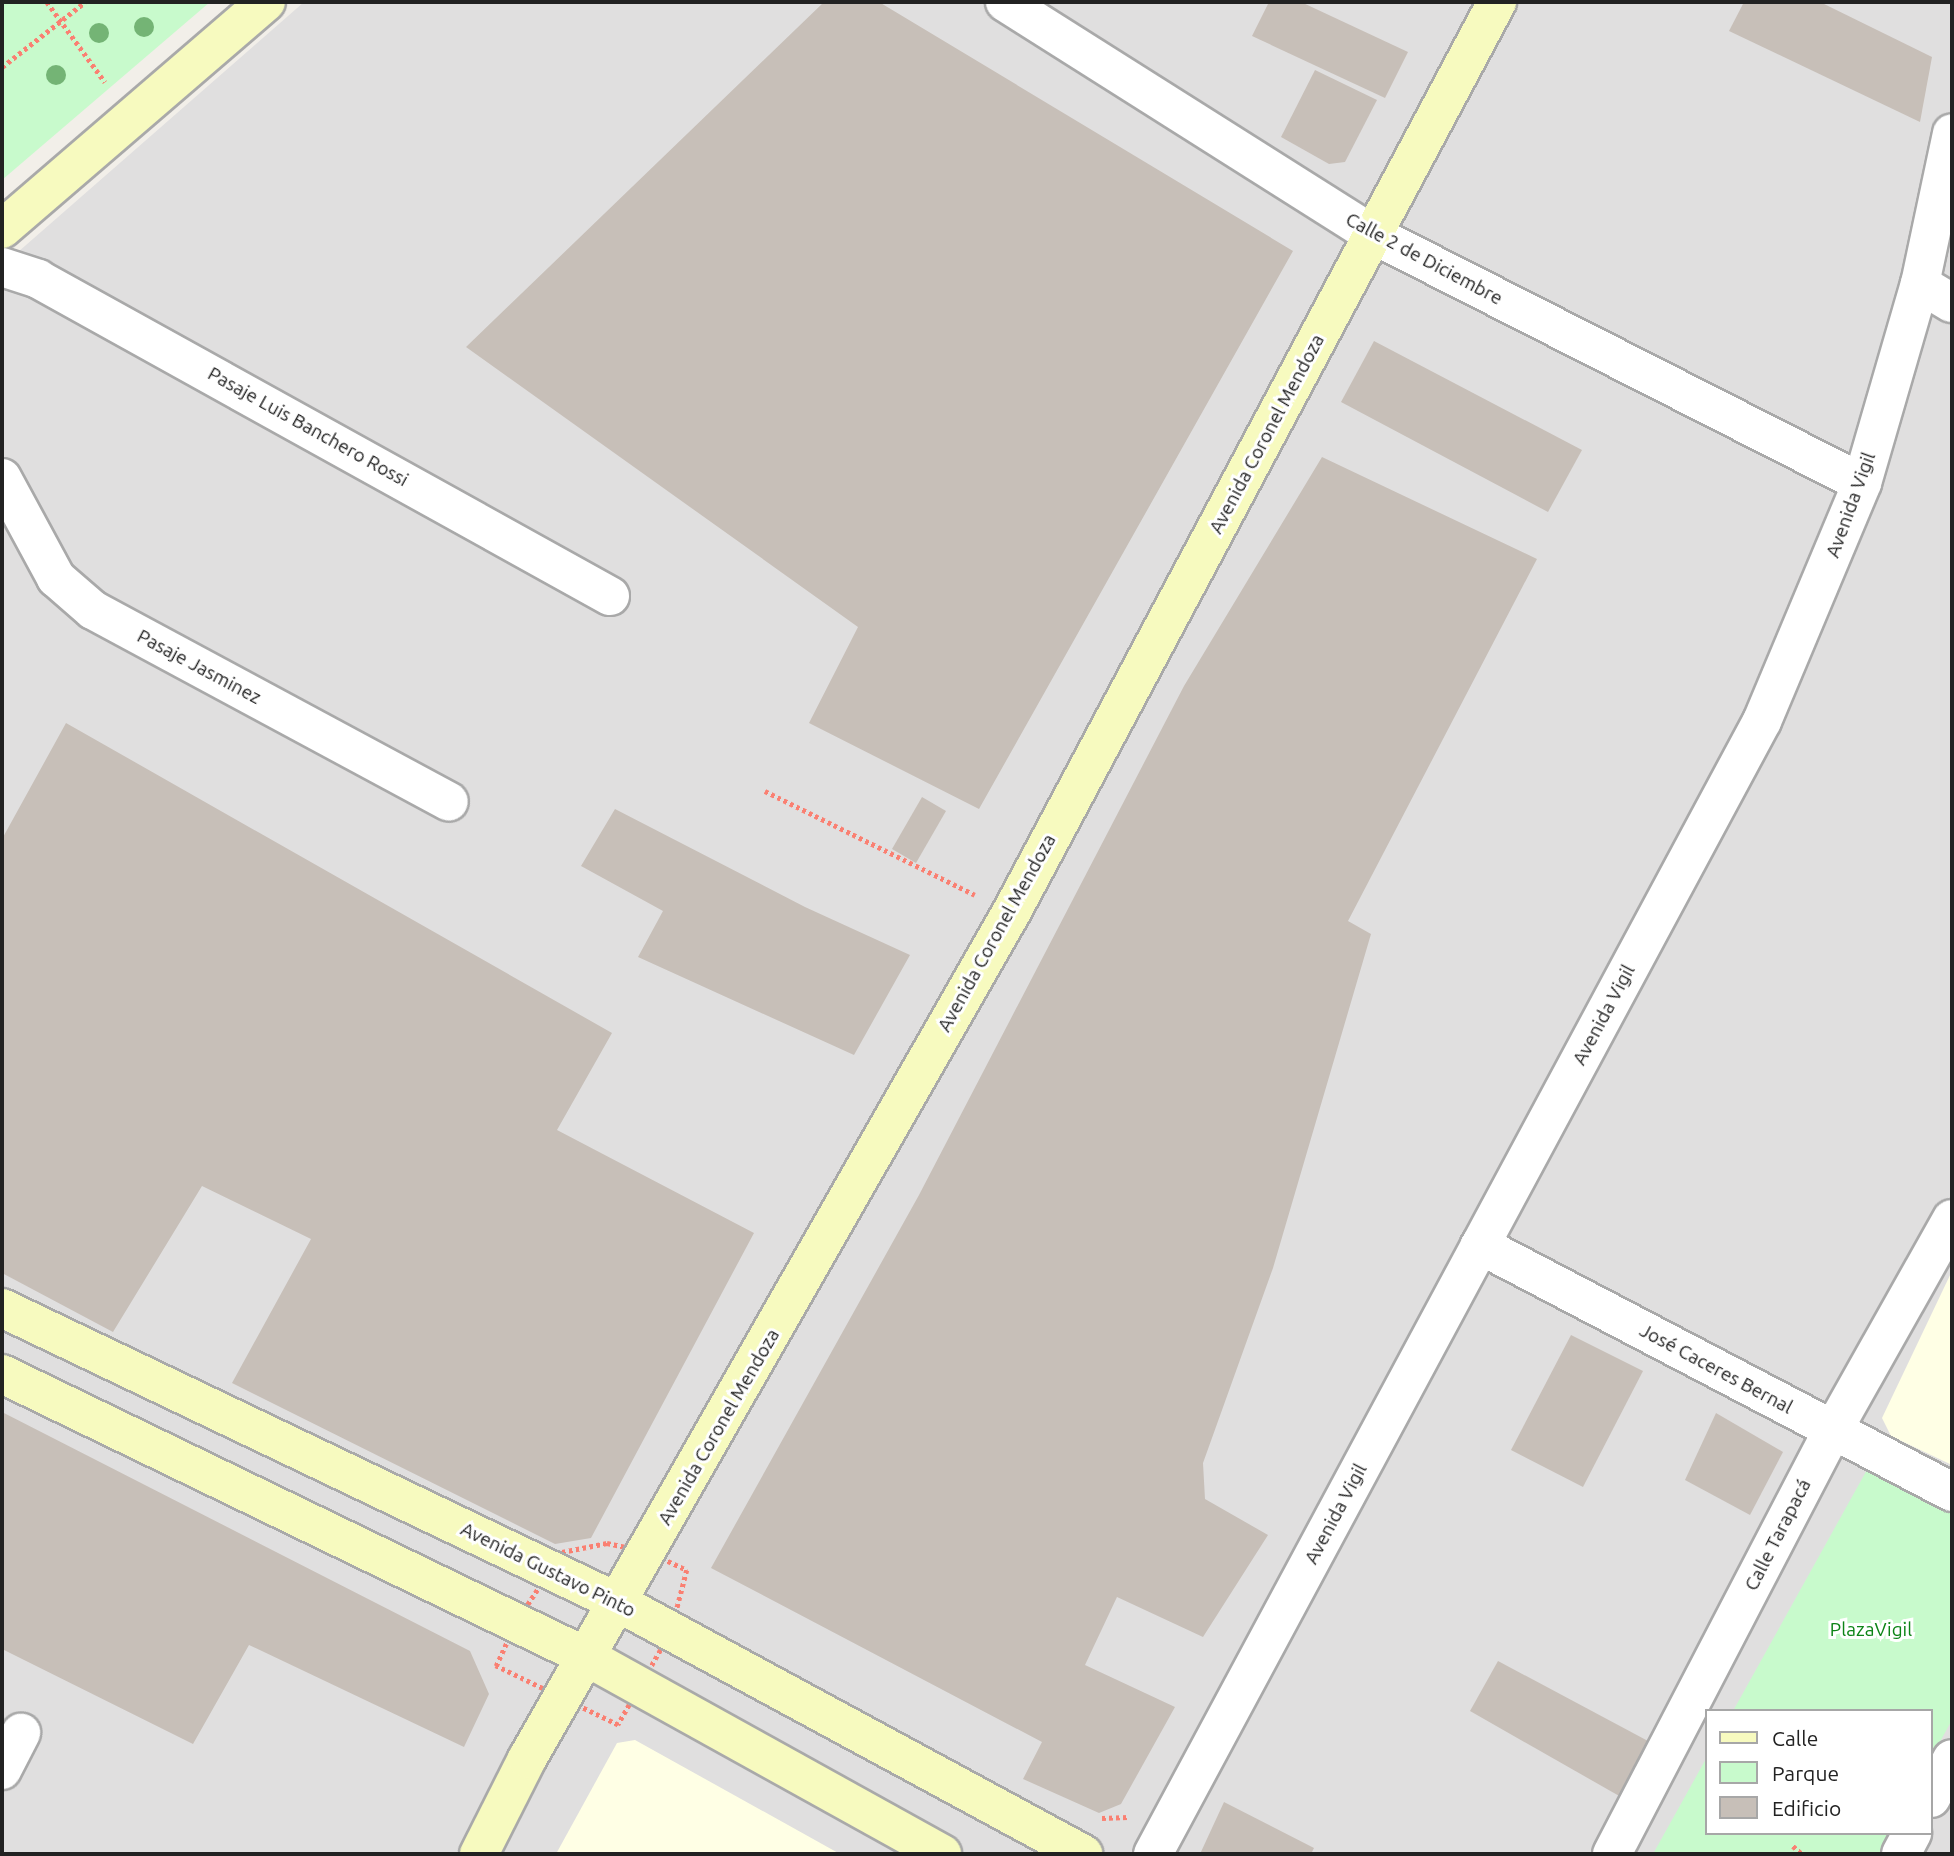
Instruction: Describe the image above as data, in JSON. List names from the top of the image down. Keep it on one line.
{"streets":{"main road":["Avenida Coronel Mendoza","Avenida Gustavo Pinto"],"street":["Calle 2 de Diciembre","Pasaje Luis Banchero Rossi","Avenida Vigil","Pasaje Jasminez","José Caceres Bernal","Calle Tarapacá"]},"crossings":[["Calle 2 de Diciembre","Avenida Coronel Mendoza"],["Calle 2 de Diciembre","Avenida Vigil"],["Avenida Coronel Mendoza","Avenida Gustavo Pinto"],["Avenida Vigil","José Caceres Bernal"],["José Caceres Bernal","Calle Tarapacá"]],"parks":["PlazaVigil"],"legend":["Calle","Parque","Edificio"]}
